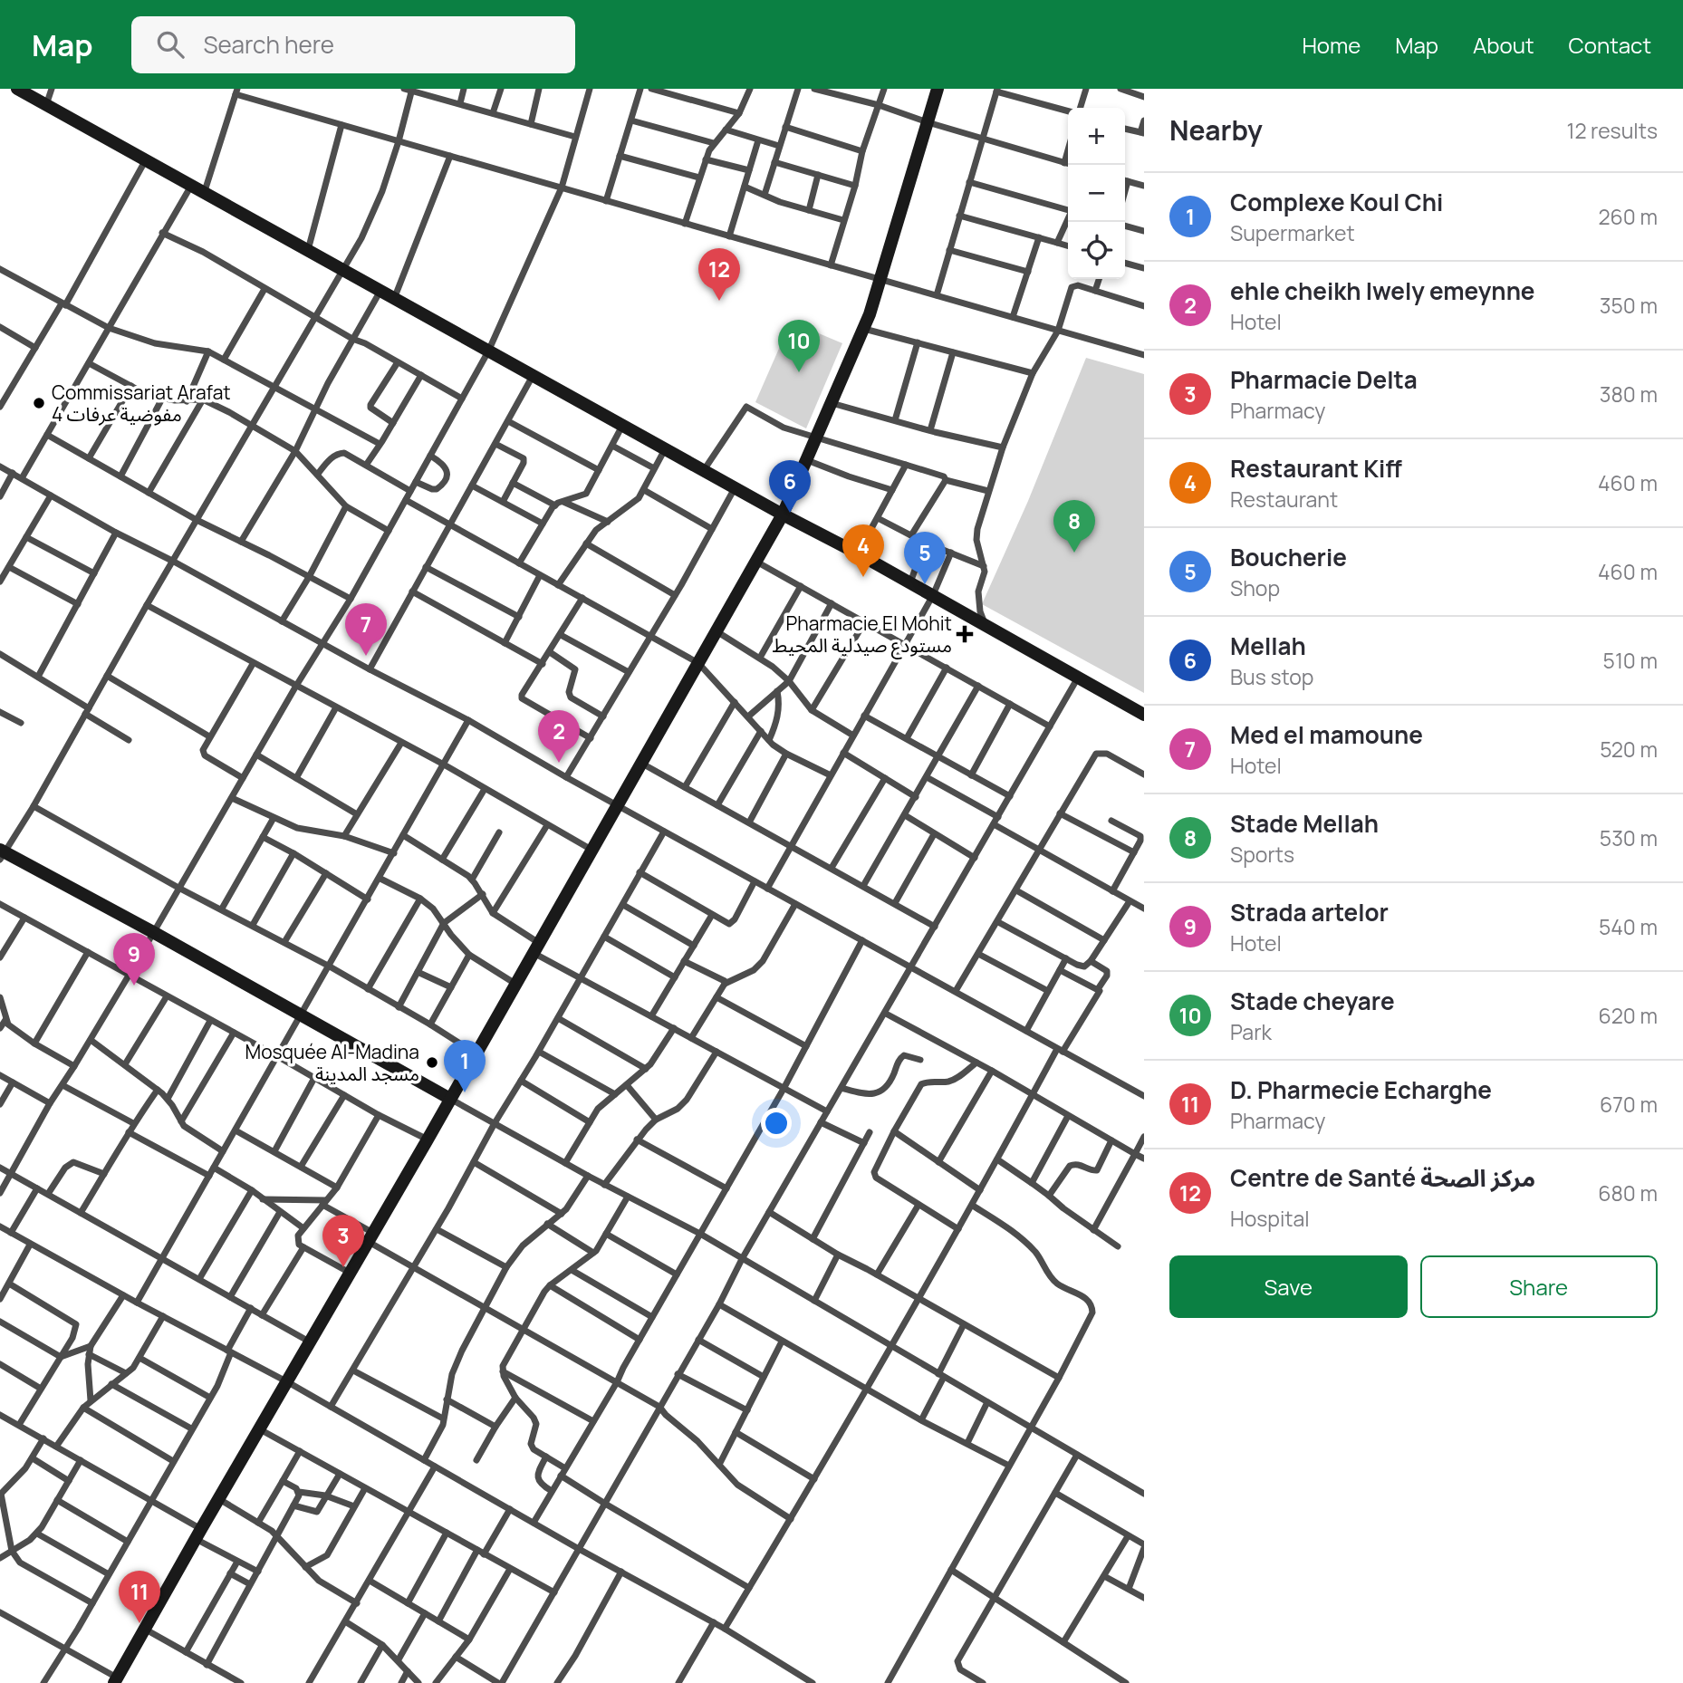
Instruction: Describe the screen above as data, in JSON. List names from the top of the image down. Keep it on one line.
{"places":{"other":["Commissariat Arafat 4 مفوضية عرفات","Mosquée Al-Madina مسجد المدينة"],"health":["Pharmacie El Mohit مستودع صيدلية المحيط"]},"page":{"header":"Map","search":"Search here","nav":["Home","Map","About","Contact"],"heading":["Nearby","12 results"],"map_buttons":["+","−"],"list":[{"mark":"1","name":"Complexe Koul Chi","note":"Supermarket","value":"260 m"},{"mark":"2","name":"ehle cheikh lwely emeynne","note":"Hotel","value":"350 m"},{"mark":"3","name":"Pharmacie Delta","note":"Pharmacy","value":"380 m"},{"mark":"4","name":"Restaurant Kiff","note":"Restaurant","value":"460 m"},{"mark":"5","name":"Boucherie","note":"Shop","value":"460 m"},{"mark":"6","name":"Mellah","note":"Bus stop","value":"510 m"},{"mark":"7","name":"Med el mamoune","note":"Hotel","value":"520 m"},{"mark":"8","name":"Stade Mellah","note":"Sports","value":"530 m"},{"mark":"9","name":"Strada artelor","note":"Hotel","value":"540 m"},{"mark":"10","name":"Stade cheyare","note":"Park","value":"620 m"},{"mark":"11","name":"D. Pharmecie Echarghe","note":"Pharmacy","value":"670 m"},{"mark":"12","name":"Centre de Santé مركز الصحة","note":"Hospital","value":"680 m"}],"pins":["12","10","6","8","4","5","7","2","9","1","3","11"],"buttons":["Save","Share"]}}
